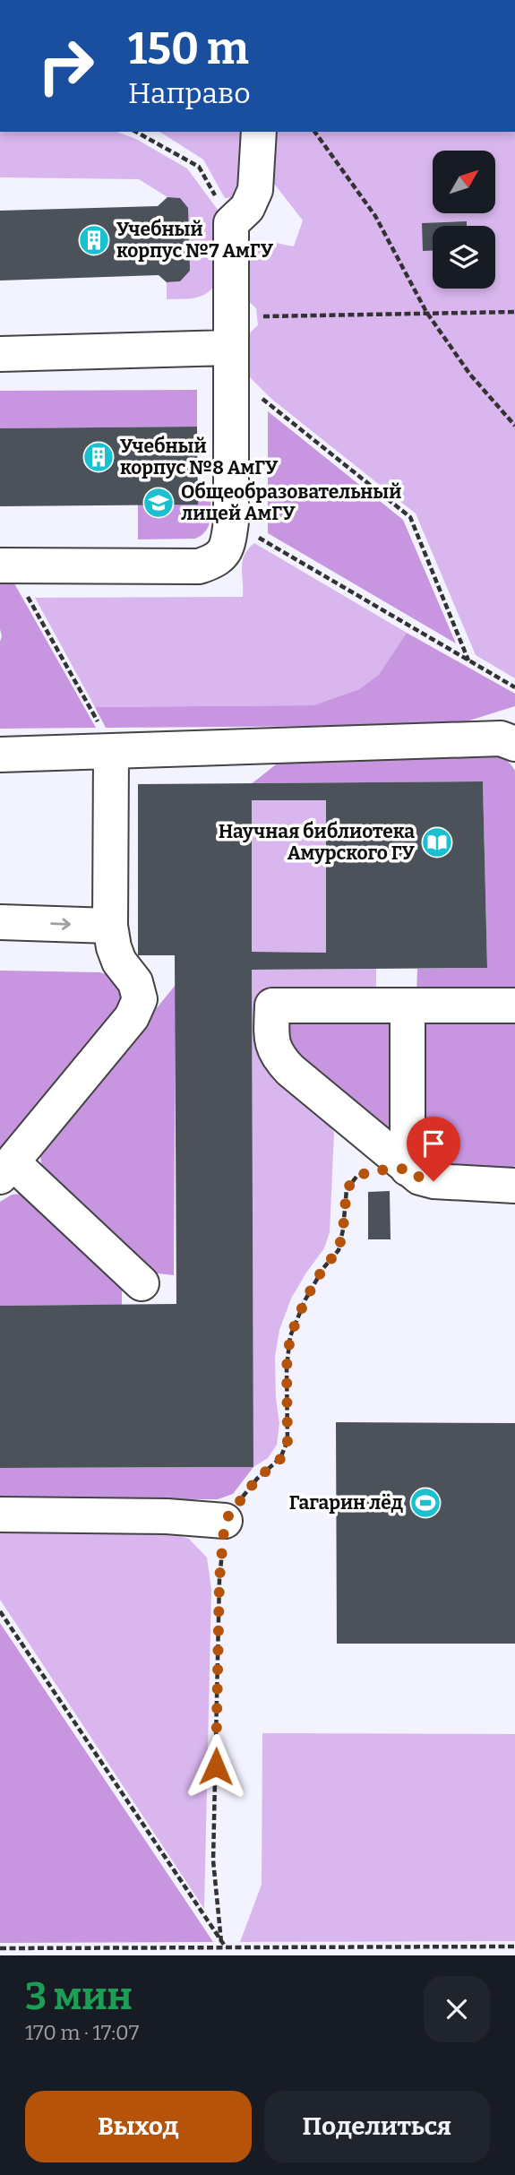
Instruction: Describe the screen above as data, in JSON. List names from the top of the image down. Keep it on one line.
{"places":{"building":["Учебный корпус №7 АмГУ","Учебный корпус №8 АмГУ"],"school or university":["Общеобразовательный лицей АмГУ"],"library":["Научная библиотека Амурского ГУ"],"sports":["Гагарин лёд"]},"north":"top right","page":{"turn":["150 m","Направо"],"heading":["3 мин","170 m · 17:07"],"buttons":["Выход","Поделиться"]}}
